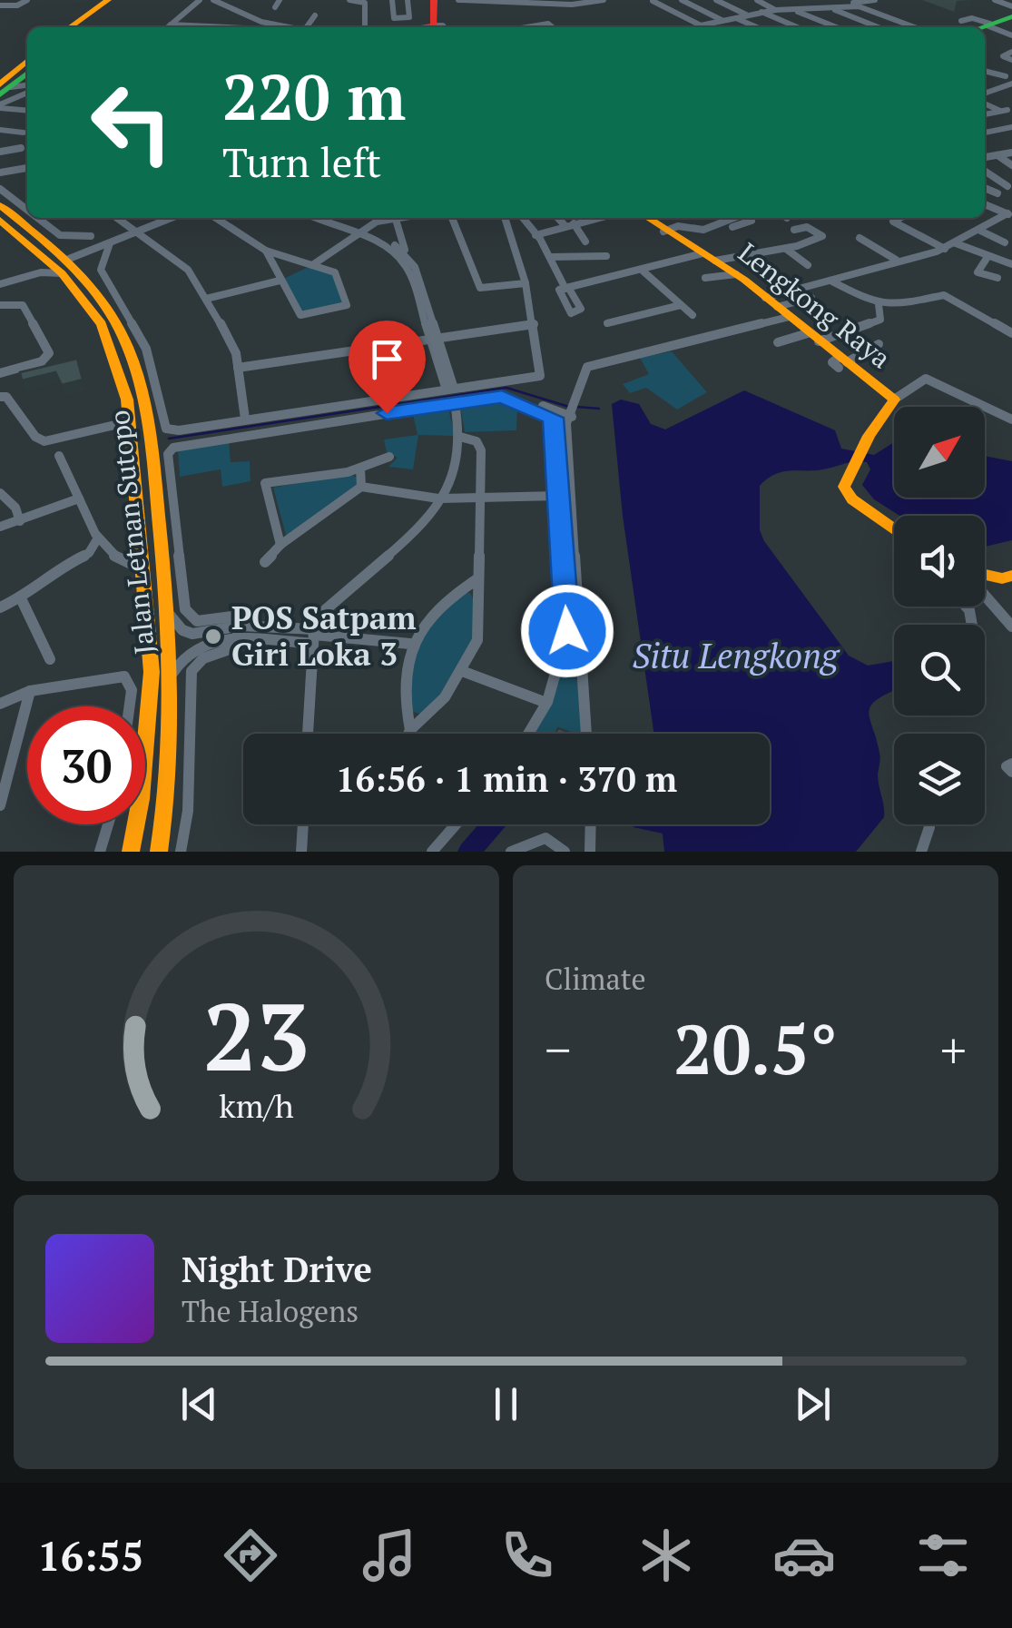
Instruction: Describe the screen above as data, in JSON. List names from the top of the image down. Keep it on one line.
{"streets":{"main road":["Lengkong Raya","Jalan Letnan Sutopo"]},"water":["Situ Lengkong"],"places":["POS Satpam Giri Loka 3"],"north":"top right","page":{"turn":["220 m","Turn left"],"limit":"30","trip":"16:56 · 1 min · 370 m","tile":"Climate","heat":["−","20.5°","+"],"song":["Night Drive","The Halogens"],"tabs":"16:55","gauge":["23","km/h"]}}
